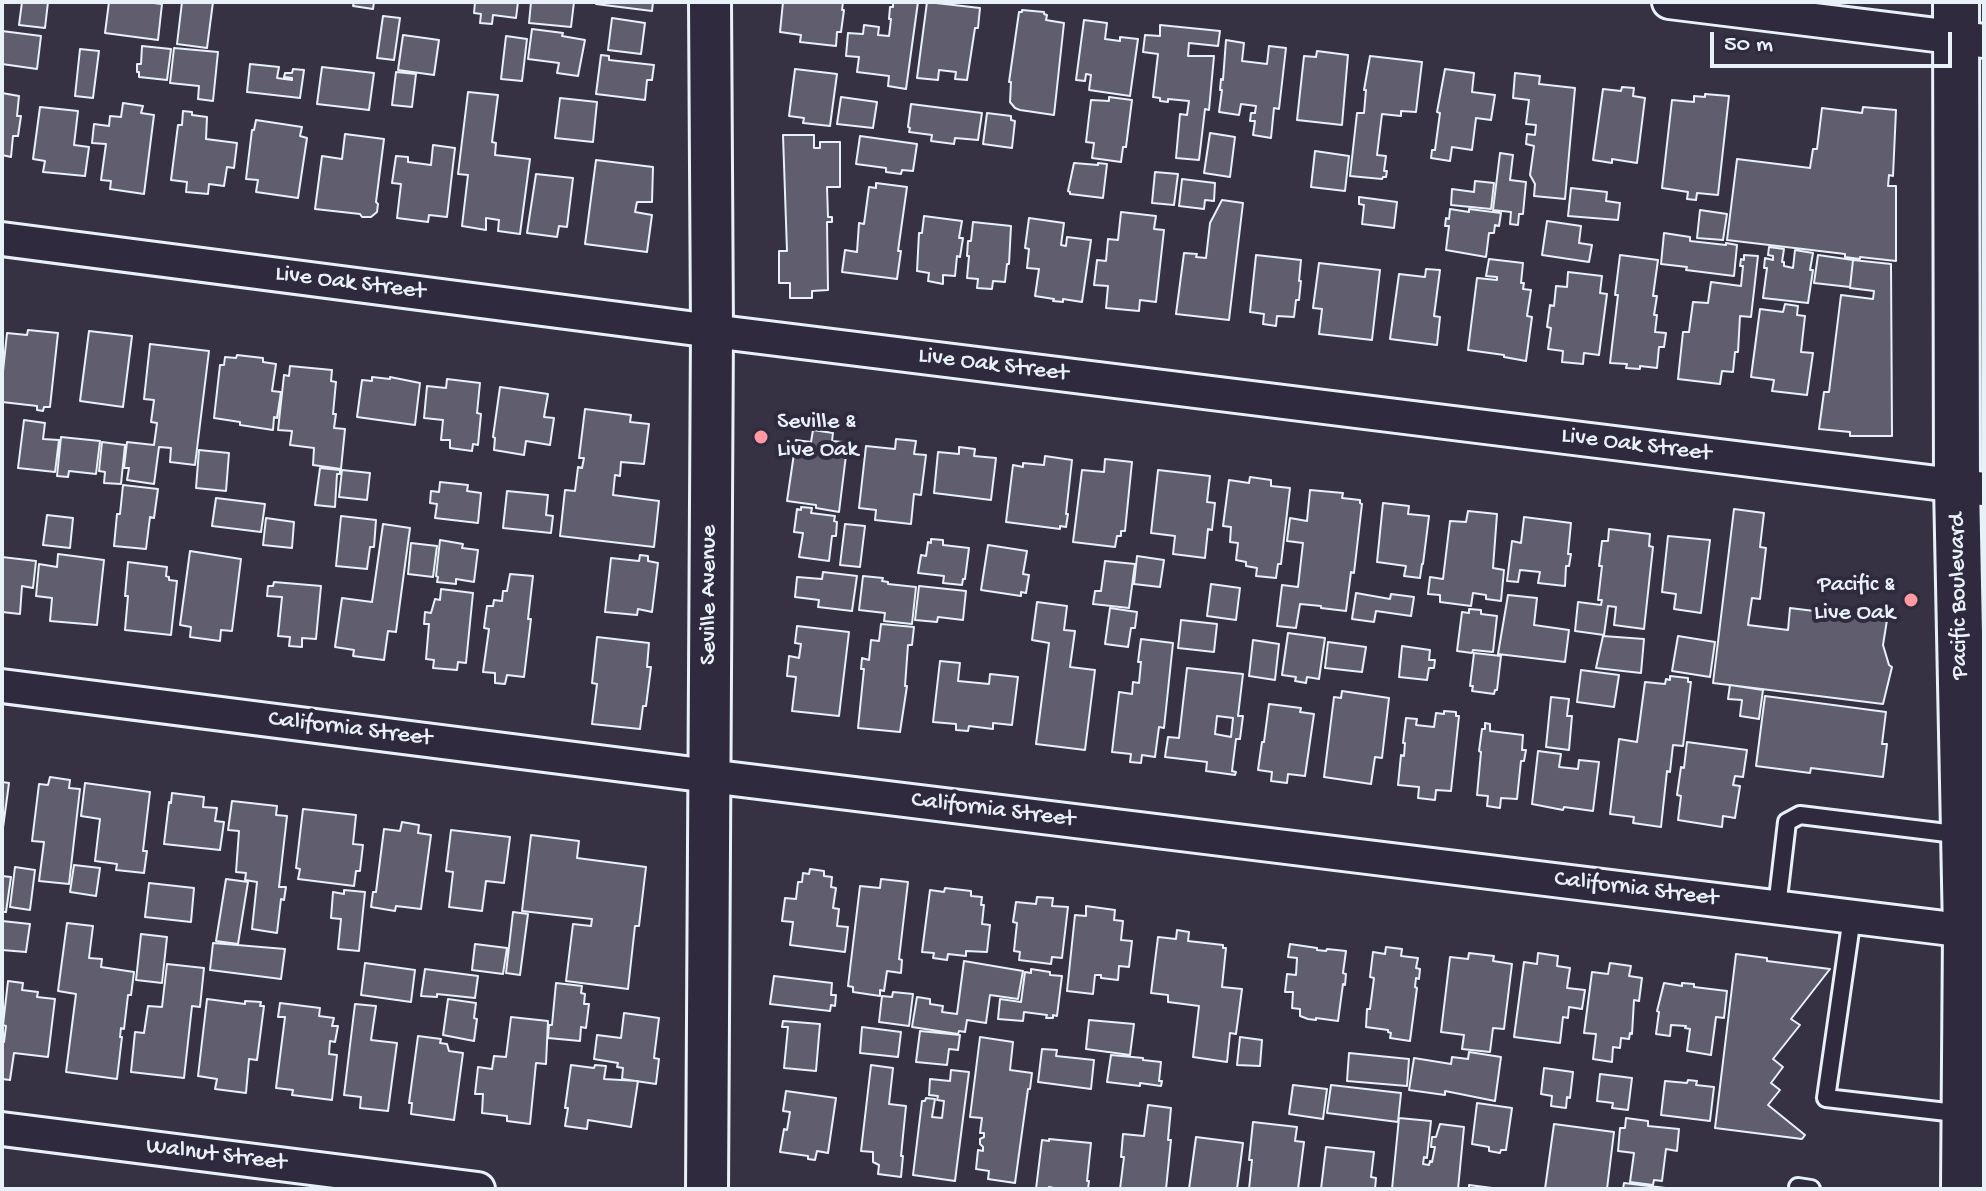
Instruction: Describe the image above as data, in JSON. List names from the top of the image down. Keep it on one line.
{"streets":{"main road":["Pacific Boulevard"],"street":["Live Oak Street","Seville Avenue","California Street","Walnut Street"]},"crossings":[["Live Oak Street","Seville Avenue"],["Live Oak Street","Pacific Boulevard"],["Seville Avenue","California Street"],["Pacific Boulevard","California Street"]],"places":["Seville & Live Oak","Pacific & Live Oak"],"scale_bar":"50 m"}
